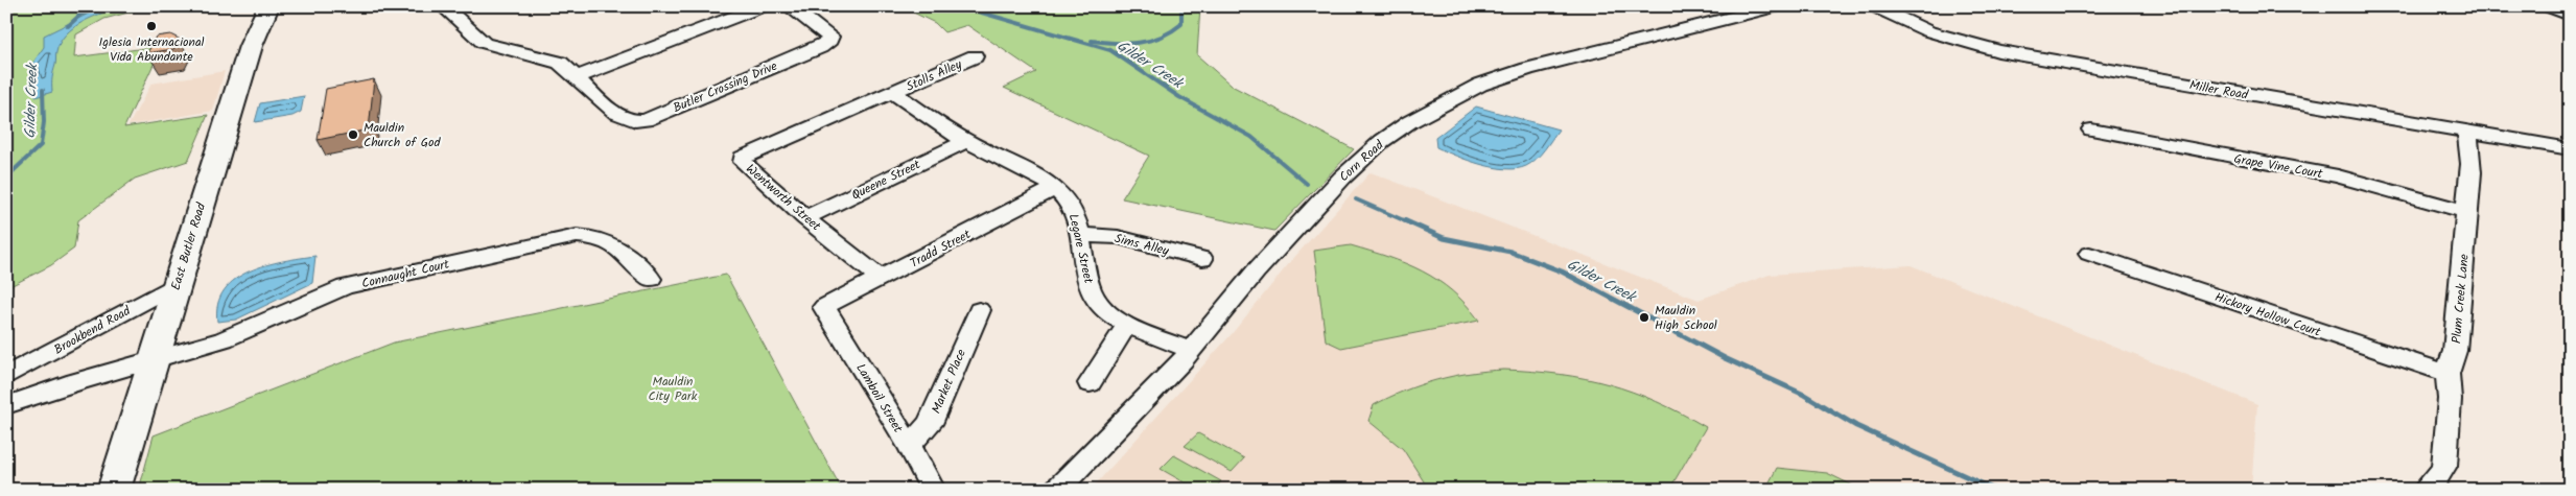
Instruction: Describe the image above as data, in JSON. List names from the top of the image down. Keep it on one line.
{"streets":{"main road":["East Butler Road"],"street":["Stolls Alley","Butler Crossing Drive","Miller Road","Corn Road","Grape Vine Court","Queene Street","Wentworth Street","Sims Alley","Tradd Street","Legare Street","Connaught Court","Plum Creek Lane","Hickory Hollow Court","Brookbend Road","Market Place","Lamboil Street"]},"crossings":[["Stolls Alley","Wentworth Street"],["Stolls Alley","Legare Street"],["Miller Road","Plum Creek Lane"],["Corn Road","Legare Street"],["Grape Vine Court","Plum Creek Lane"],["Queene Street","Wentworth Street"],["Queene Street","Legare Street"],["Wentworth Street","Tradd Street"],["Wentworth Street","Legare Street"],["Sims Alley","Legare Street"],["East Butler Road","Connaught Court"],["East Butler Road","Brookbend Road"],["Tradd Street","Legare Street"],["Tradd Street","Lamboil Street"],["Plum Creek Lane","Hickory Hollow Court"],["Market Place","Lamboil Street"]],"water":["Gilder Creek"],"parks":["Mauldin City Park"],"places":["Iglesia Internacional Vida Abundante","Mauldin Church of God","Mauldin High School"]}
